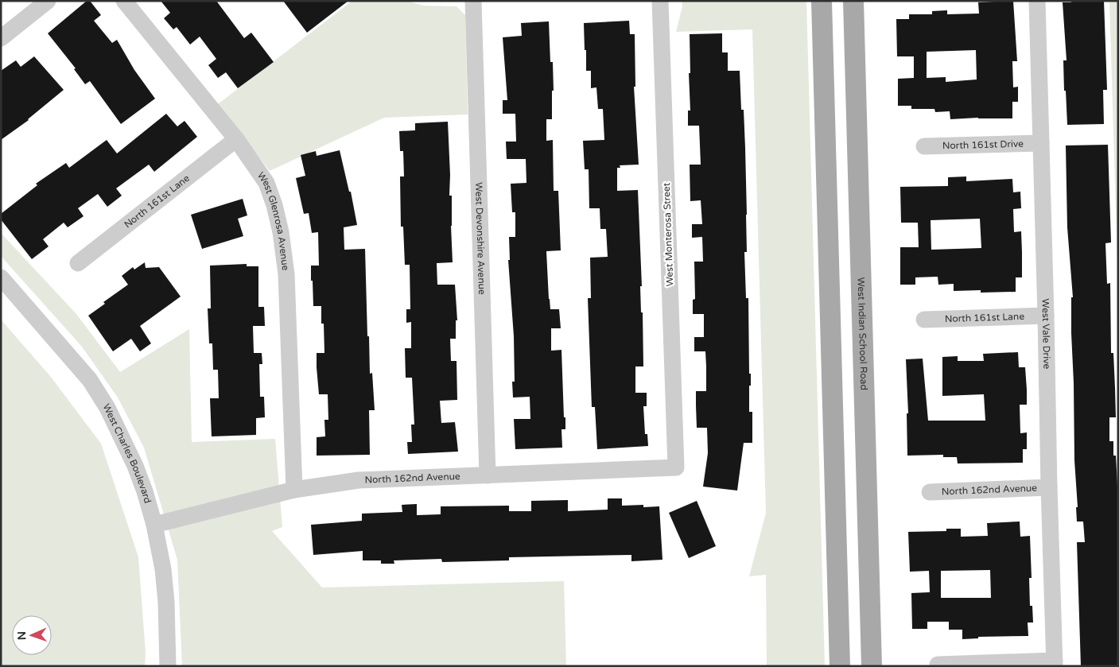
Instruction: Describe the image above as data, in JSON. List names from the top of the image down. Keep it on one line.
{"streets":{"main road":["West Indian School Road"],"street":["North 161st Drive","North 161st Lane","West Glenrosa Avenue","West Monterosa Street","West Devonshire Avenue","West Vale Drive","West Charles Boulevard","North 162nd Avenue"]},"crossings":[["North 161st Drive","West Vale Drive"],["North 161st Lane","West Glenrosa Avenue"],["North 161st Lane","West Vale Drive"],["West Glenrosa Avenue","North 162nd Avenue"],["West Monterosa Street","North 162nd Avenue"],["West Devonshire Avenue","North 162nd Avenue"],["West Vale Drive","North 162nd Avenue"],["West Charles Boulevard","North 162nd Avenue"]],"north":"left"}
